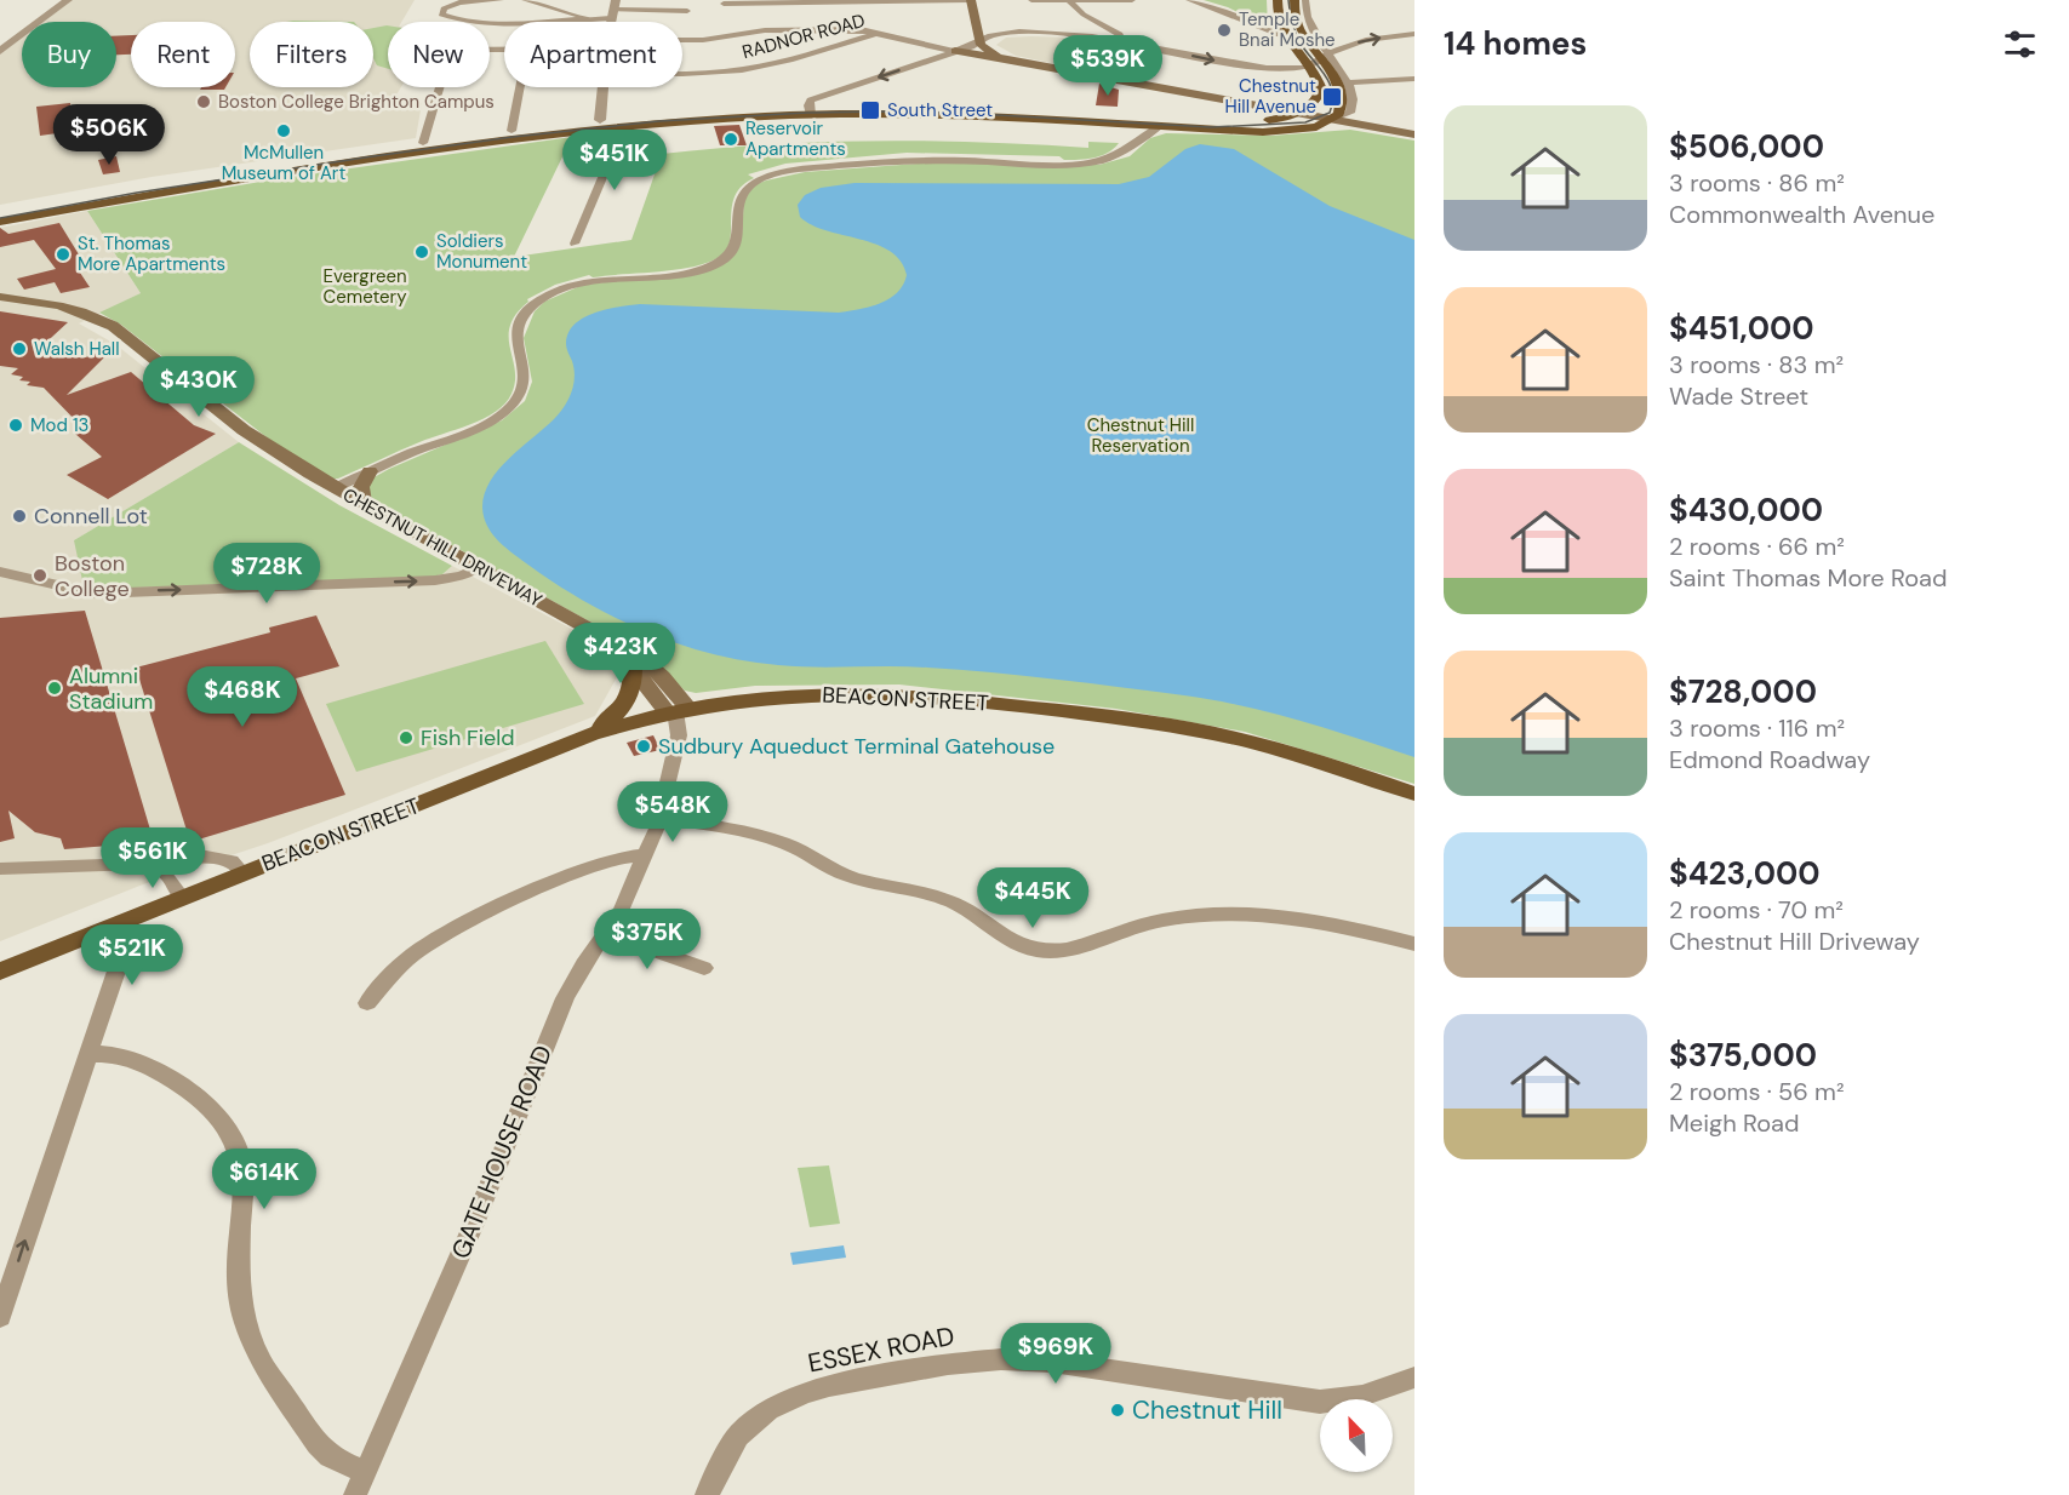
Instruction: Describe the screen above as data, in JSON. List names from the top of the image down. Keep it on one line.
{"streets":{"main road":["CHESTNUT HILL DRIVEWAY","BEACON STREET"],"street":["RADNOR ROAD","GATE HOUSE ROAD","ESSEX ROAD"]},"crossings":[["CHESTNUT HILL DRIVEWAY","BEACON STREET"],["CHESTNUT HILL DRIVEWAY","GATE HOUSE ROAD"],["BEACON STREET","GATE HOUSE ROAD"]],"parks":["Evergreen Cemetery","Chestnut Hill Reservation"],"places":{"other":["Temple Bnai Moshe","Boston College Brighton Campus","McMullen Museum of Art","Reservoir Apartments","Soldiers Monument","St. Thomas More Apartments","Walsh Hall","Mod 13","Connell Lot","Boston College","Alumni Stadium","Fish Field","Sudbury Aqueduct Terminal Gatehouse","Chestnut Hill"],"transit":["Chestnut Hill Avenue","South Street"]},"north":"top left","page":{"heading":"14 homes","chip":["Buy","Rent","Filters","New","Apartment"],"price":["$539K","$506K","$451K","$430K","$728K","$423K","$468K","$548K","$561K","$445K","$375K","$521K","$614K","$969K"],"list":[{"name":"$506,000","note":"3 rooms · 86 m² · Commonwealth Avenue"},{"name":"$451,000","note":"3 rooms · 83 m² · Wade Street"},{"name":"$430,000","note":"2 rooms · 66 m² · Saint Thomas More Road"},{"name":"$728,000","note":"3 rooms · 116 m² · Edmond Roadway"},{"name":"$423,000","note":"2 rooms · 70 m² · Chestnut Hill Driveway"},{"name":"$375,000","note":"2 rooms · 56 m² · Meigh Road"}]}}
